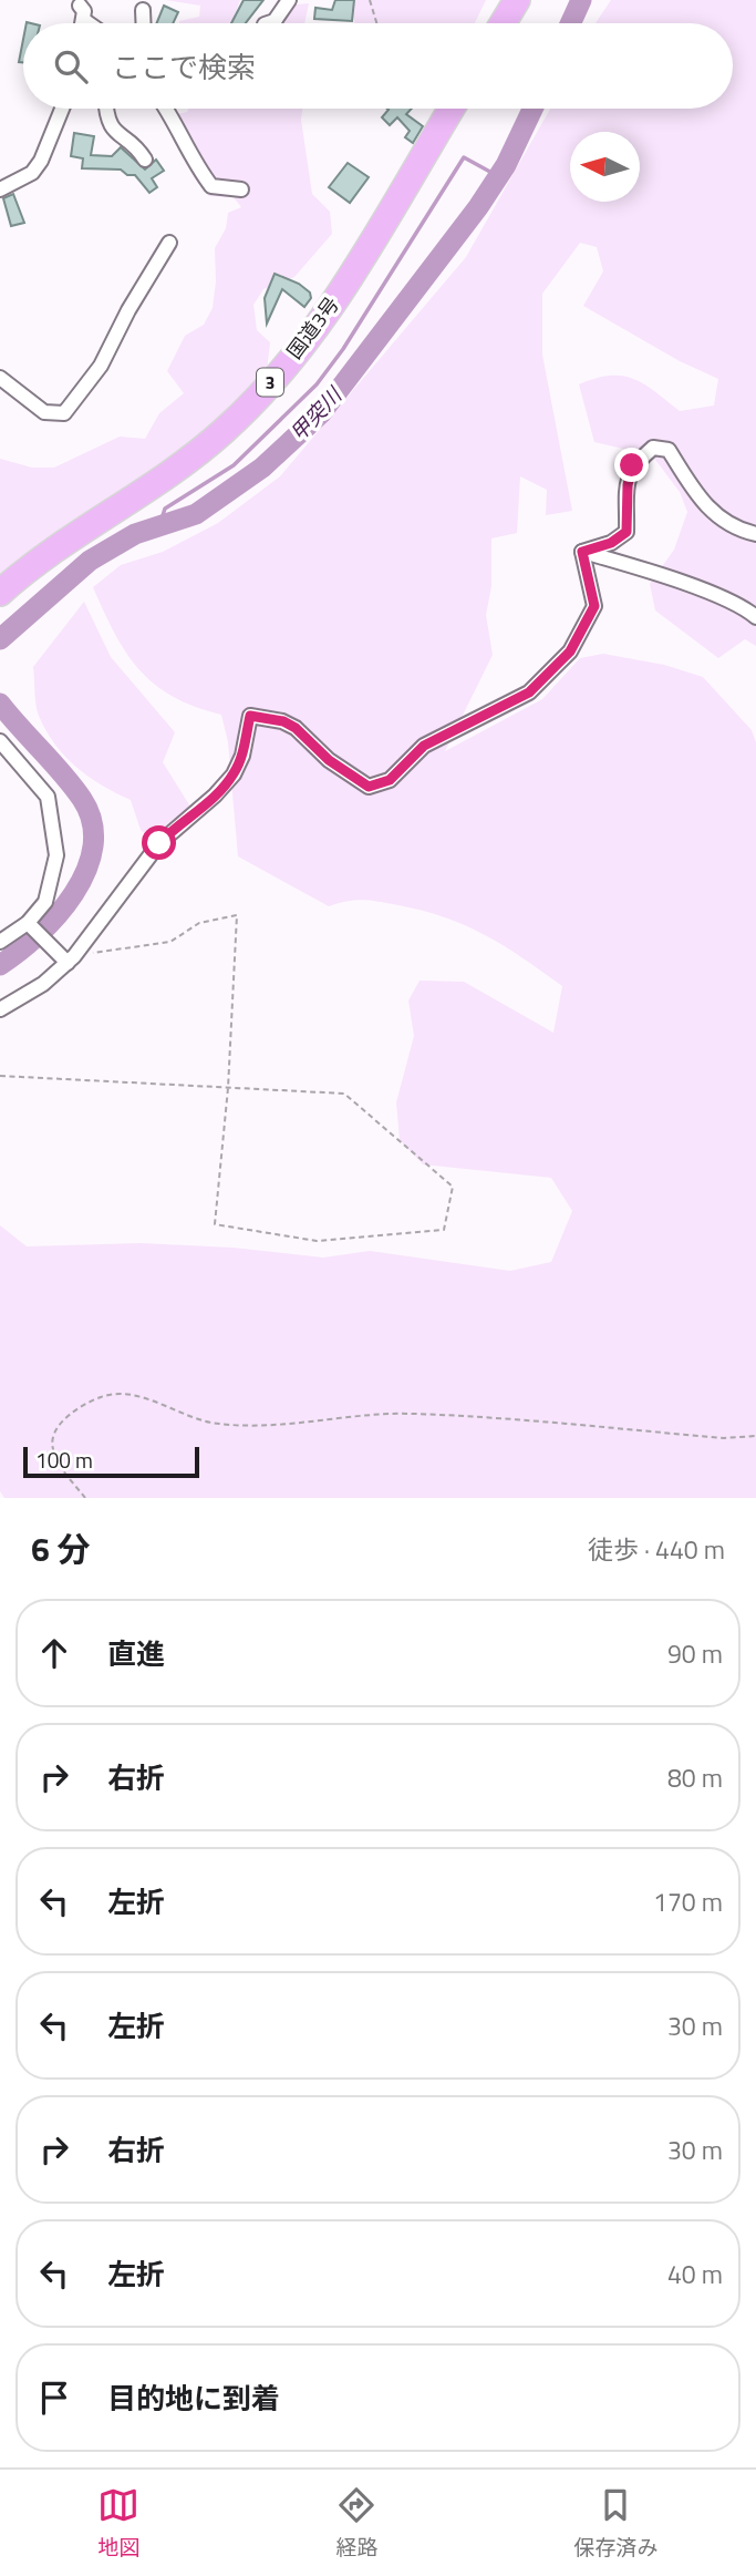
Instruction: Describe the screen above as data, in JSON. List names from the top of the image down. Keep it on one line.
{"streets":{"highway":["国道3号","3"]},"water":["甲突川"],"scale_bar":"100 m","north":"left","page":{"search":"ここで検索","scale":"100 m","heading":["6 分","徒歩 · 440 m"],"list":[["直進","90 m"],["右折","80 m"],["左折","170 m"],["左折","30 m"],["右折","30 m"],["左折","40 m"],"目的地に到着"],"nav":["地図","経路","保存済み"]}}
